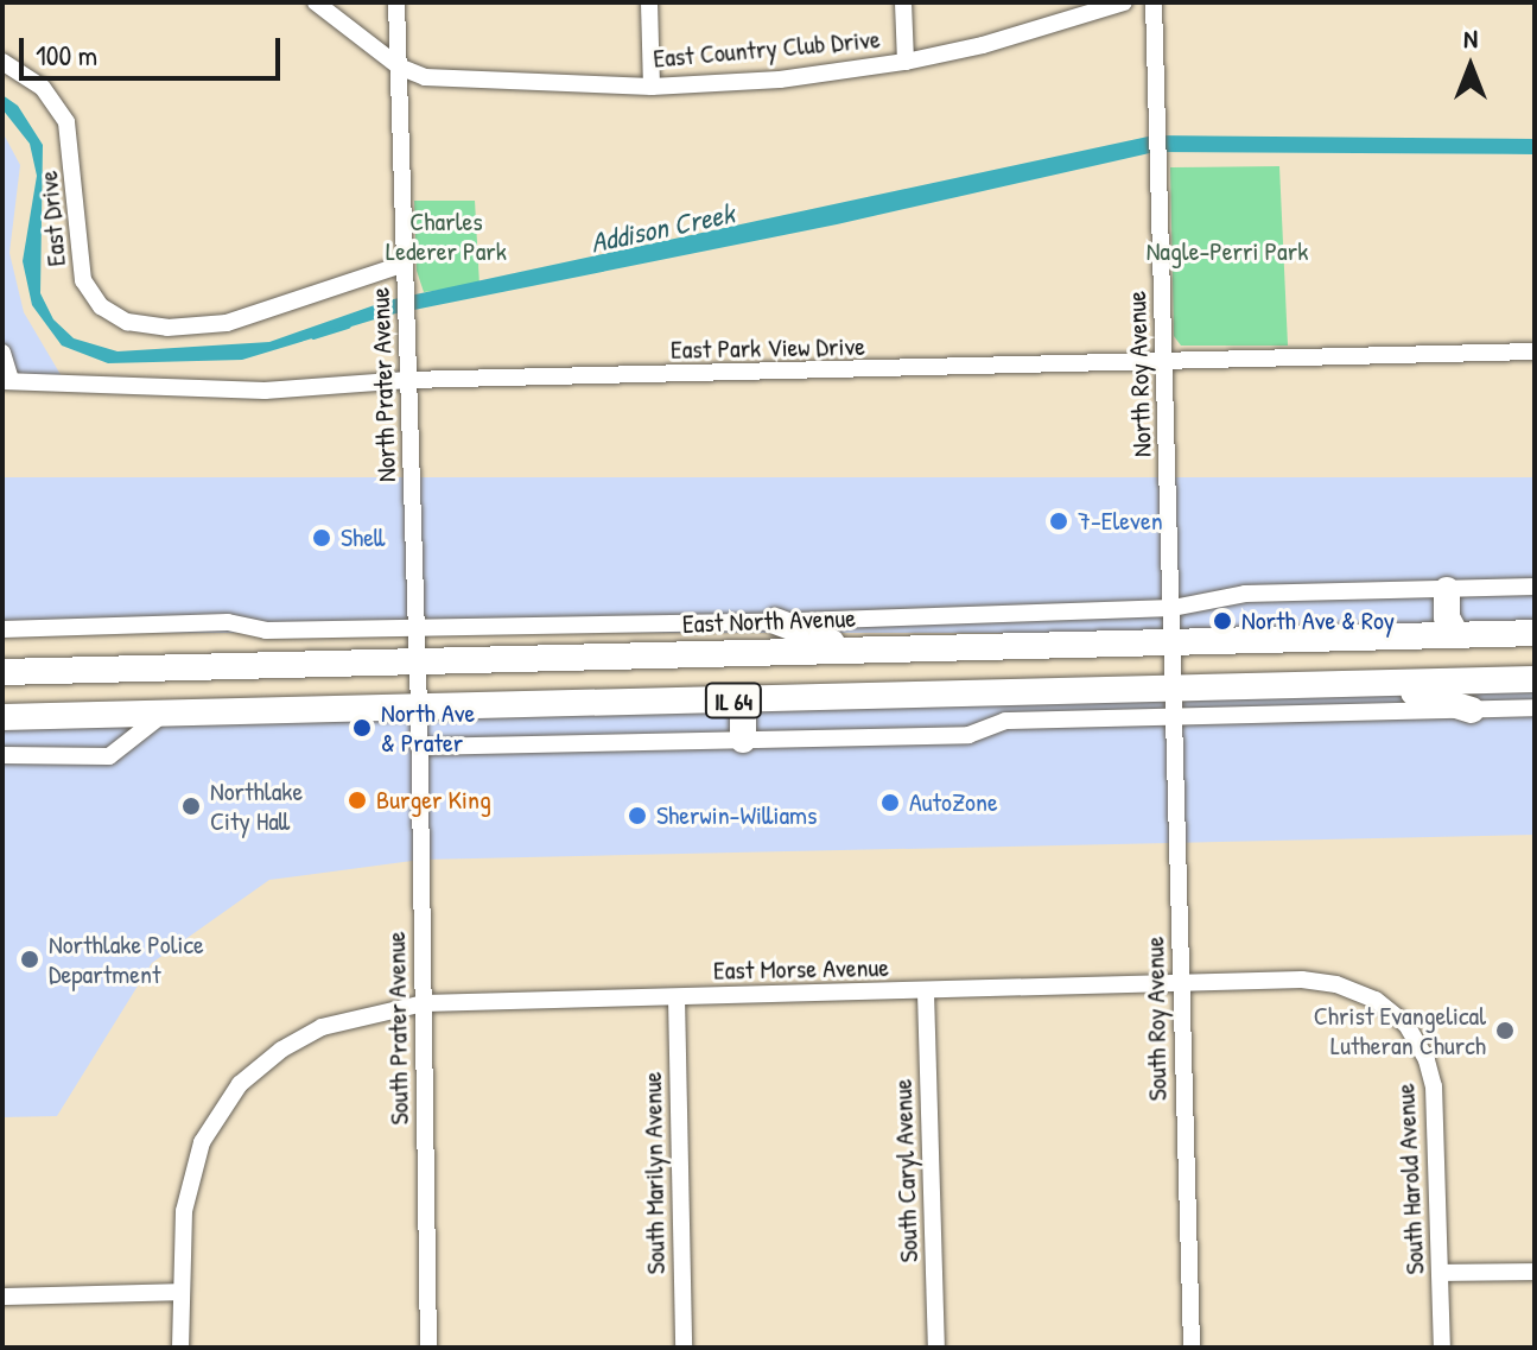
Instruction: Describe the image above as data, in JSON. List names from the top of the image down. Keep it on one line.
{"streets":{"main road":["East North Avenue","IL 64"],"street":["East Country Club Drive","East Drive","East Park View Drive","North Roy Avenue","North Prater Avenue","East Morse Avenue","South Roy Avenue","South Prater Avenue","South Caryl Avenue","South Marilyn Avenue","South Harold Avenue"]},"crossings":[["East Country Club Drive","North Prater Avenue"],["East Drive","North Prater Avenue"],["East Park View Drive","North Roy Avenue"],["East Park View Drive","North Prater Avenue"],["North Roy Avenue","East North Avenue"],["North Roy Avenue","IL 64"],["North Roy Avenue","South Roy Avenue"],["North Prater Avenue","East North Avenue"],["North Prater Avenue","IL 64"],["North Prater Avenue","South Prater Avenue"],["IL 64","South Roy Avenue"],["IL 64","South Prater Avenue"],["East Morse Avenue","South Roy Avenue"],["East Morse Avenue","South Prater Avenue"],["East Morse Avenue","South Caryl Avenue"],["East Morse Avenue","South Marilyn Avenue"],["East Morse Avenue","South Harold Avenue"],["South Roy Avenue","South Harold Avenue"]],"water":["Addison Creek"],"parks":["Charles Lederer Park","Nagle-Perri Park"],"places":["7-Eleven","Shell","North Ave & Roy","North Ave & Prater","Burger King","AutoZone","Northlake City Hall","Sherwin-Williams","Northlake Police Department","Christ Evangelical Lutheran Church"],"scale_bar":"100 m","north":"top"}
